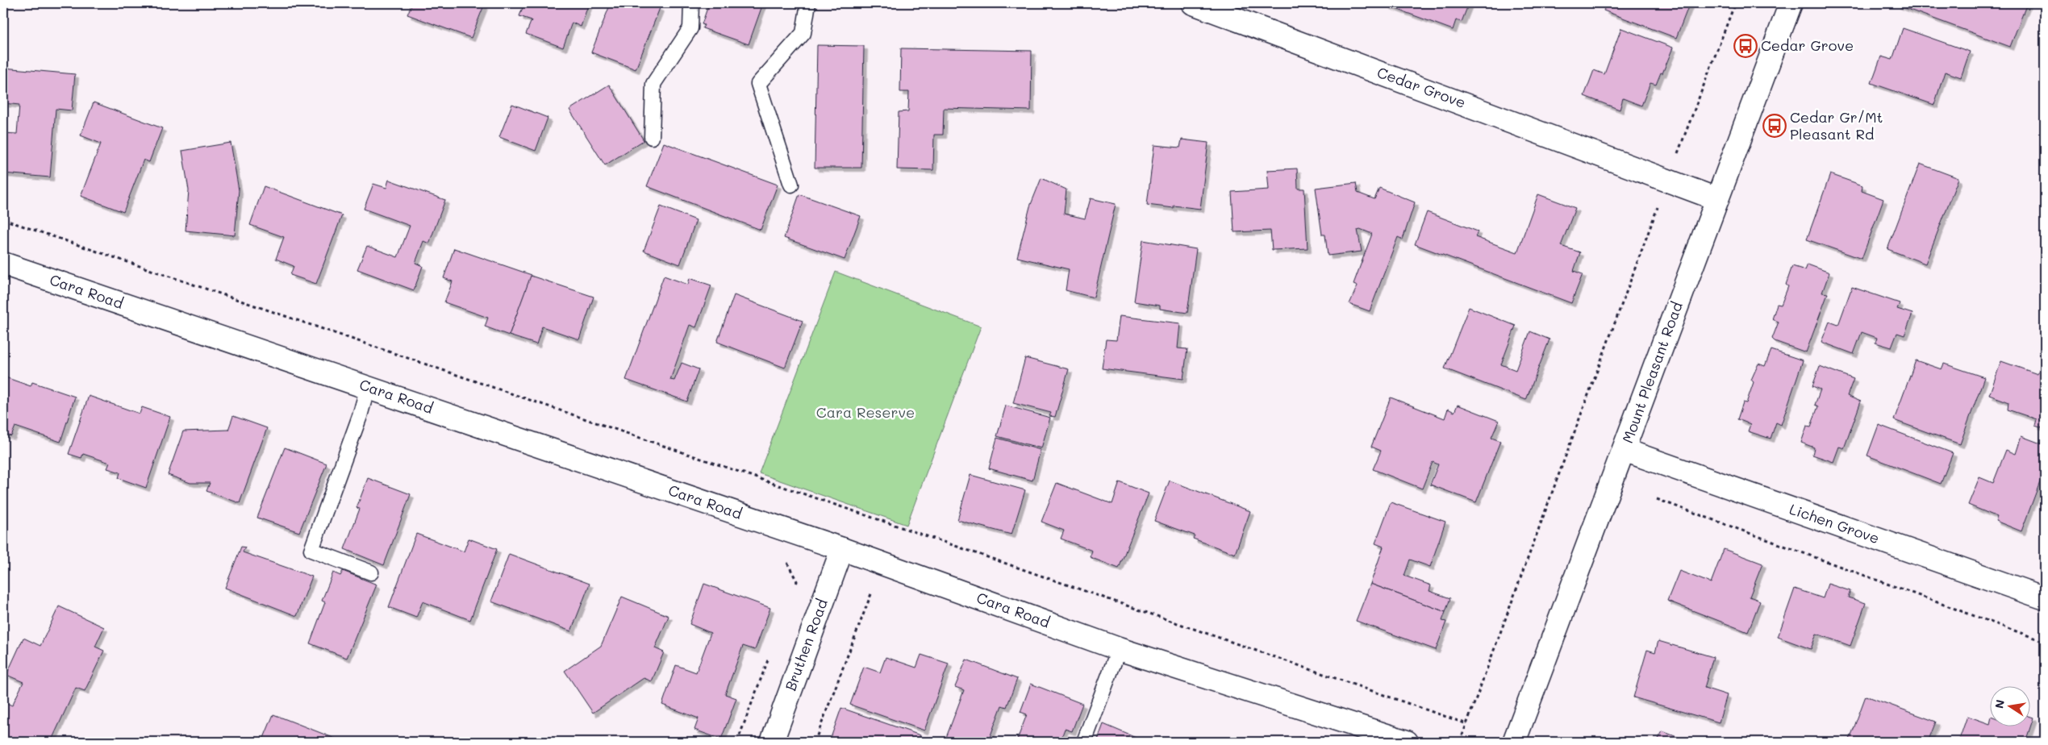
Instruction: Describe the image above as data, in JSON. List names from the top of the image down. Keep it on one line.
{"streets":{"street":["Cedar Grove","Cara Road","Mount Pleasant Road","Lichen Grove","Bruthen Road"]},"crossings":[["Cedar Grove","Mount Pleasant Road"],["Cara Road","Bruthen Road"],["Mount Pleasant Road","Lichen Grove"]],"parks":["Cara Reserve"],"places":{"bus stop":["Cedar Grove","Cedar Gr/Mt Pleasant Rd"]},"north":"left"}
